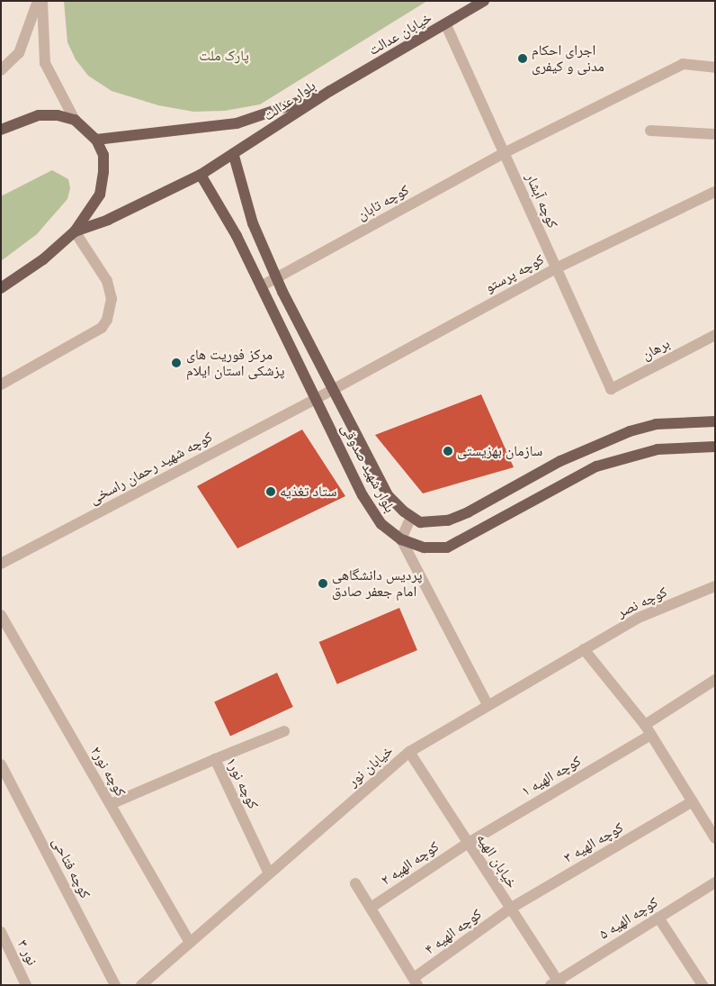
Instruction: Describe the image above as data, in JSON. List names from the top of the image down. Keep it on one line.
{"streets":{"main road":["خیابان عدالت","بلوار عدالت","بلوار شهید صدوقی"],"street":["کوچه آبشار","کوچه تابان","کوچه پرستو","برهان","کوچه شهید رحمان راسخی","کوچه نصر","خیابان نور","کوچه نور۲","کوچه الهیه ۱","کوچه نور۱","کوچه الهیه ۳","خیابان الهیه","کوچه الهیه ۲","کوچه فتاحی","کوچه الهیه ۵","کوچه الهیه ۴","نور ۳"]},"crossings":[["خیابان عدالت","بلوار عدالت"],["خیابان عدالت","کوچه آبشار"],["بلوار عدالت","بلوار شهید صدوقی"],["کوچه آبشار","کوچه تابان"],["کوچه آبشار","کوچه پرستو"],["کوچه آبشار","برهان"],["کوچه تابان","بلوار شهید صدوقی"],["کوچه پرستو","کوچه شهید رحمان راسخی"],["کوچه پرستو","بلوار شهید صدوقی"],["کوچه شهید رحمان راسخی","بلوار شهید صدوقی"],["کوچه نصر","خیابان نور"],["خیابان نور","کوچه نور۲"],["خیابان نور","کوچه نور۱"],["خیابان نور","خیابان الهیه"],["کوچه نور۲","کوچه نور۱"],["کوچه الهیه ۱","خیابان الهیه"],["کوچه الهیه ۱","کوچه الهیه ۲"],["کوچه الهیه ۳","خیابان الهیه"],["کوچه الهیه ۳","کوچه الهیه ۴"],["خیابان الهیه","کوچه الهیه ۲"],["خیابان الهیه","کوچه الهیه ۵"],["خیابان الهیه","کوچه الهیه ۴"]],"parks":["پارک ملت"],"places":["اجرای احکام مدنی و کیفری","مرکز فوریت های پزشکی استان ایلام","سازمان بهزیستی","ستاد تغذیه","پردیس دانشگاهی امام جعفر صادق"]}
